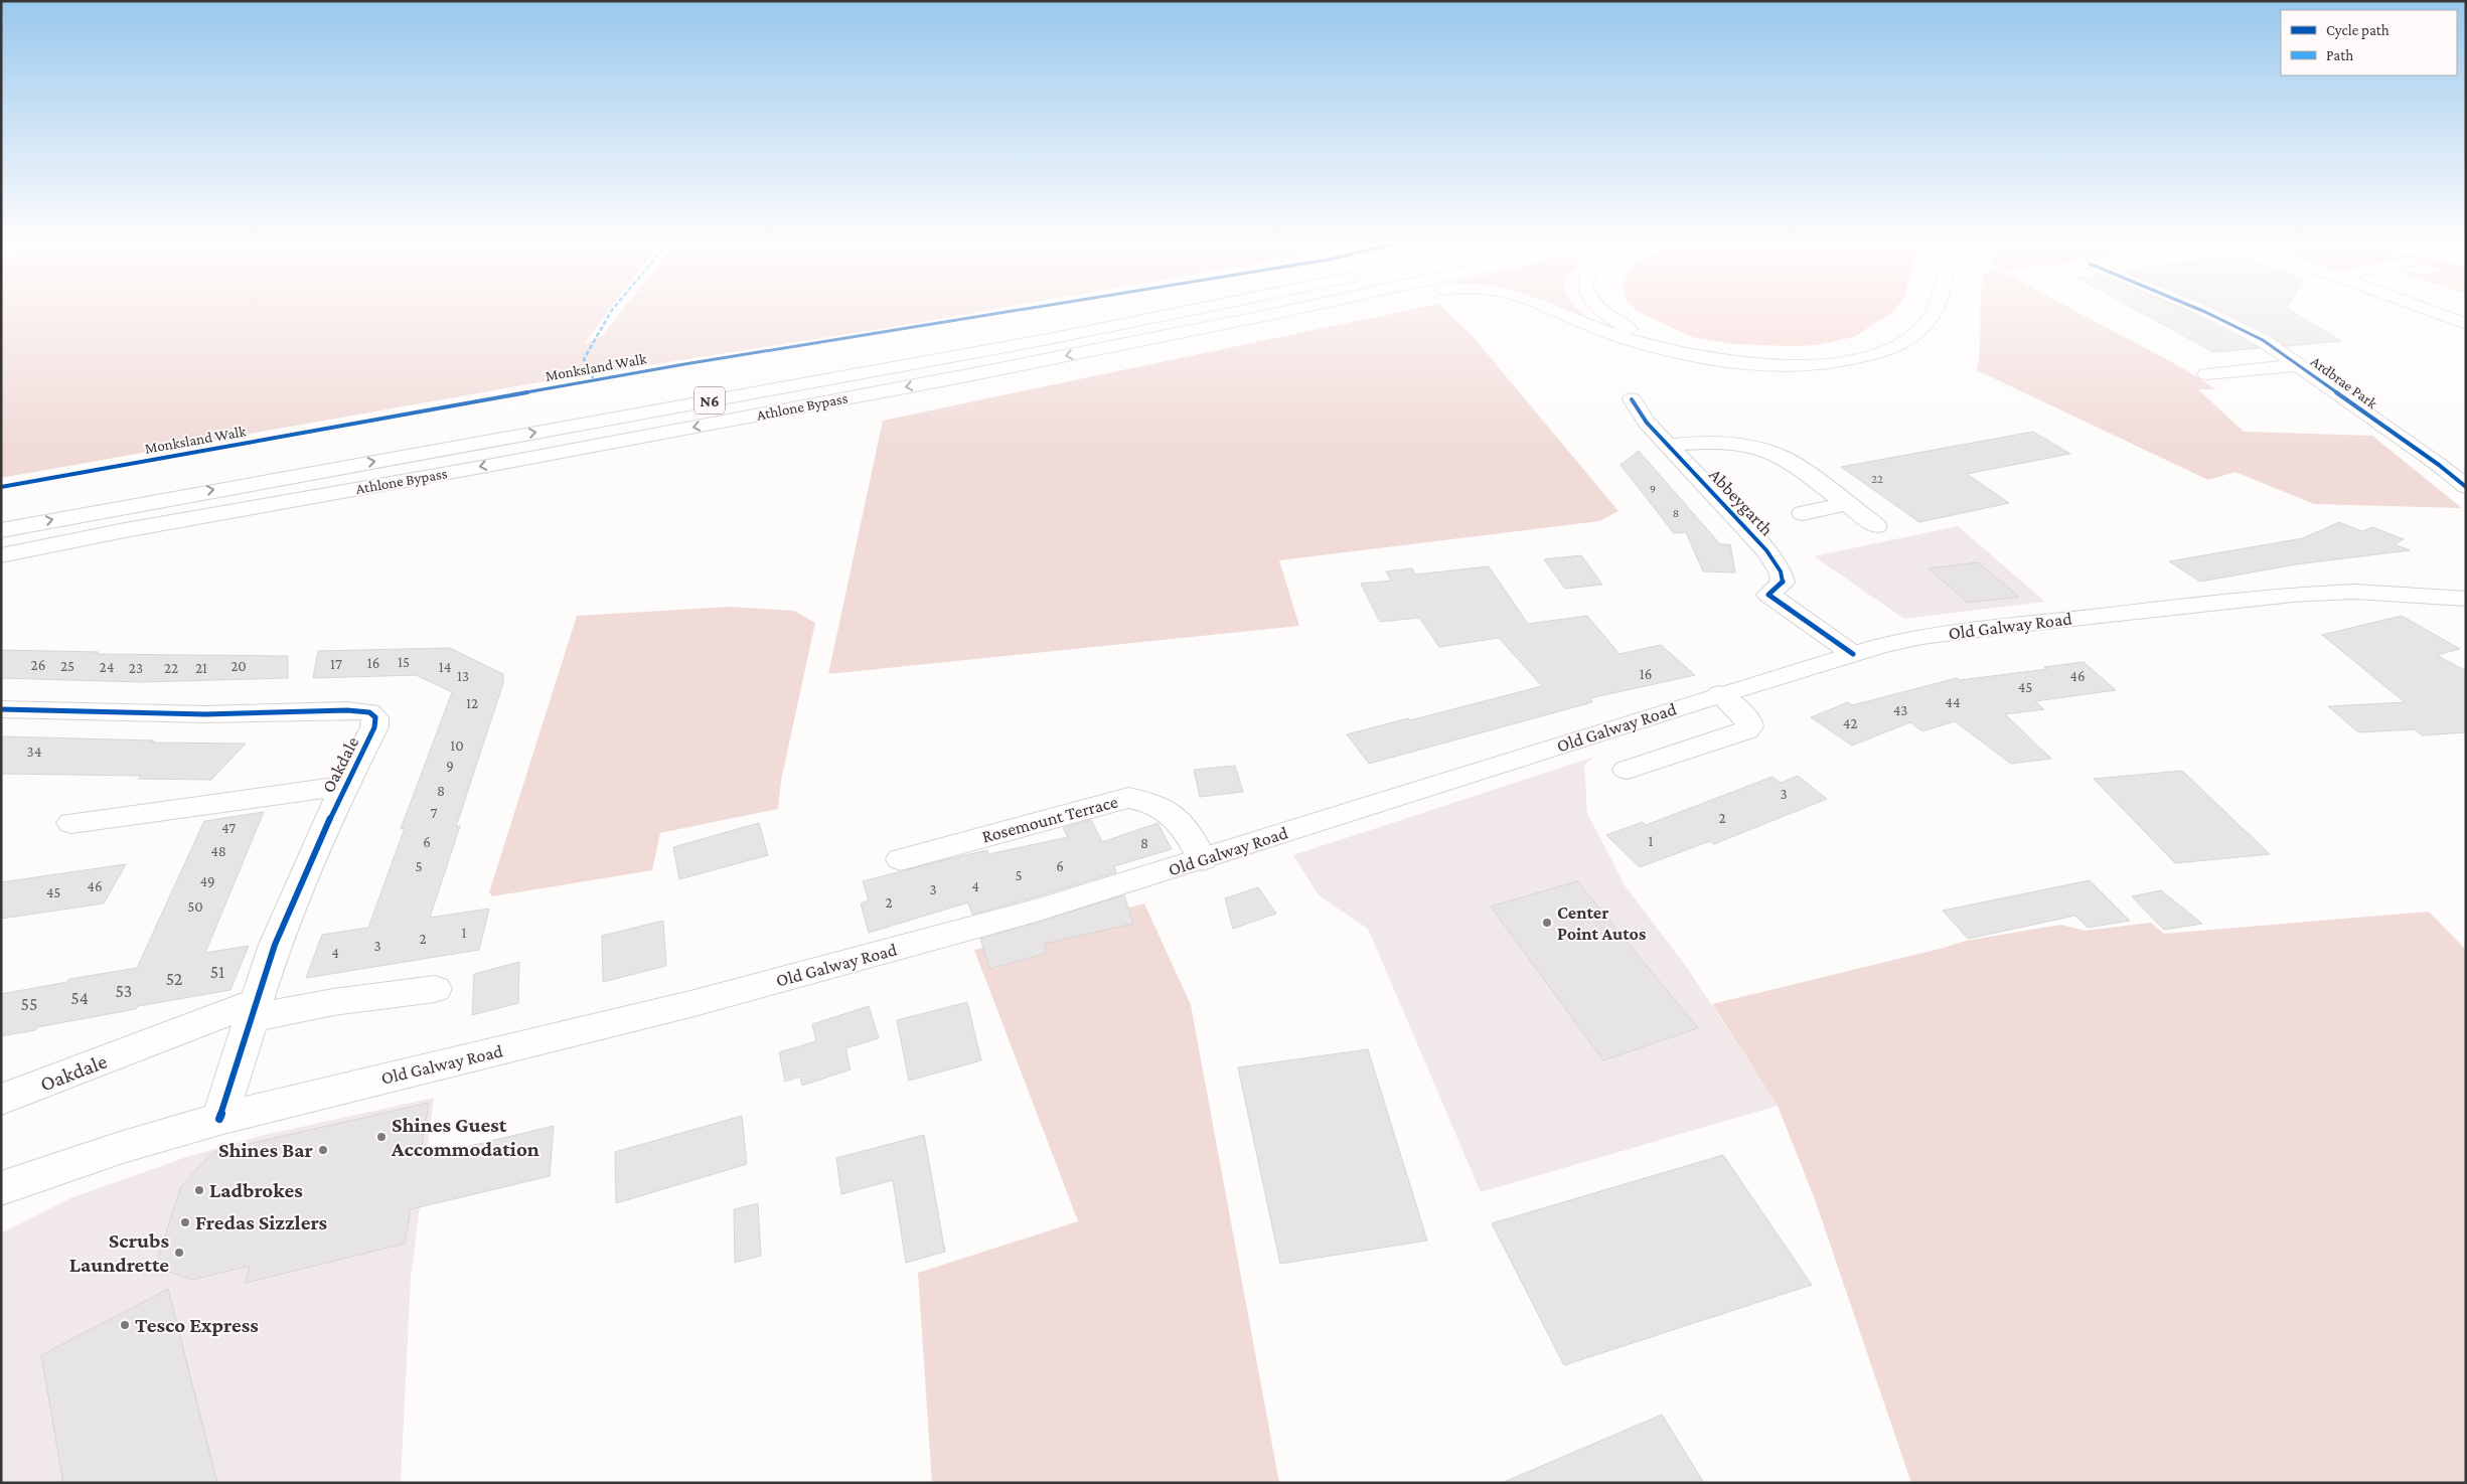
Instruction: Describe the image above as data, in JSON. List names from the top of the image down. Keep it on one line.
{"streets":{"main road":["Ardbrae Park","N6","Athlone Bypass","Abbeygarth","Old Galway Road","Oakdale","Rosemount Terrace"],"cycle path":["Monksland Walk"]},"crossings":[["Abbeygarth","Old Galway Road"],["Old Galway Road","Oakdale"],["Old Galway Road","Rosemount Terrace"]],"places":["Center Point Autos","Shines Guest Accommodation","Shines Bar","Ladbrokes","Fredas Sizzlers","Scrubs Laundrette","Tesco Express"],"house_numbers":["22","9","8","15","16","17","26","25","20","24","14","23","22","21","16","13","46","45","44","12","43","42","10","34","9","8","3","7","2","47","1","6","8","48","5","6","5","49","46","4","3","45","2","50","1","2","3","4","51","52","53","54","55"],"legend":["Cycle path","Path"]}
